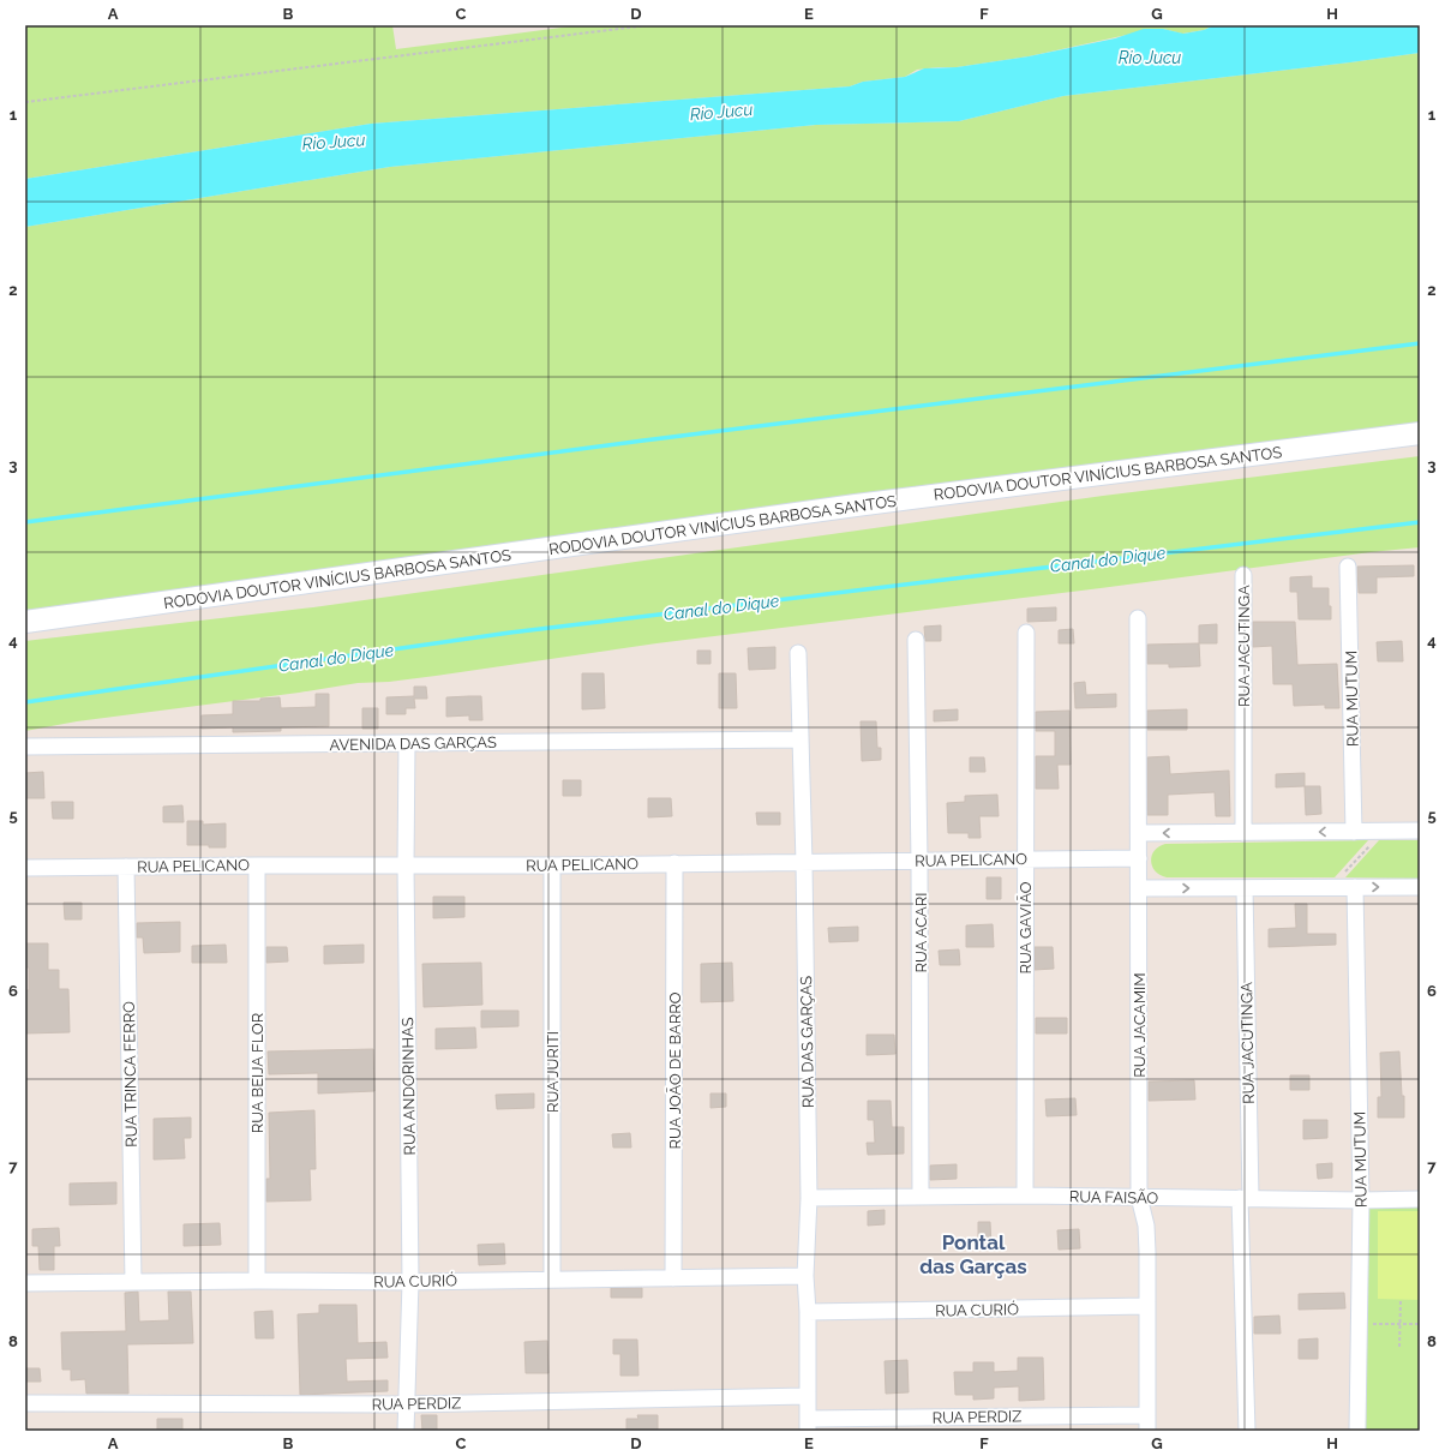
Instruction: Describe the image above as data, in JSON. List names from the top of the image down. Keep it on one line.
{"streets":{"main road":["RODOVIA DOUTOR VINÍCIUS BARBOSA SANTOS"],"street":["RUA JACUTINGA","RUA MUTUM","AVENIDA DAS GARÇAS","RUA PELICANO","RUA GAVIÃO","RUA ACARI","RUA JACAMIM","RUA DAS GARÇAS","RUA JOÃO DE BARRO","RUA JURITI","RUA BEIJA FLOR","RUA TRINCA FERRO","RUA ANDORINHAS","RUA FAISÃO","RUA CURIÓ","RUA PERDIZ"]},"crossings":[["RUA JACUTINGA","RUA FAISÃO"],["RUA MUTUM","RUA FAISÃO"],["AVENIDA DAS GARÇAS","RUA DAS GARÇAS"],["AVENIDA DAS GARÇAS","RUA ANDORINHAS"],["RUA PELICANO","RUA GAVIÃO"],["RUA PELICANO","RUA ACARI"],["RUA PELICANO","RUA JACAMIM"],["RUA PELICANO","RUA DAS GARÇAS"],["RUA PELICANO","RUA JOÃO DE BARRO"],["RUA PELICANO","RUA JURITI"],["RUA PELICANO","RUA BEIJA FLOR"],["RUA PELICANO","RUA TRINCA FERRO"],["RUA PELICANO","RUA ANDORINHAS"],["RUA GAVIÃO","RUA FAISÃO"],["RUA ACARI","RUA FAISÃO"],["RUA JACAMIM","RUA FAISÃO"],["RUA JACAMIM","RUA CURIÓ"],["RUA JACAMIM","RUA PERDIZ"],["RUA DAS GARÇAS","RUA FAISÃO"],["RUA DAS GARÇAS","RUA CURIÓ"],["RUA DAS GARÇAS","RUA PERDIZ"],["RUA JOÃO DE BARRO","RUA CURIÓ"],["RUA JURITI","RUA CURIÓ"],["RUA BEIJA FLOR","RUA CURIÓ"],["RUA TRINCA FERRO","RUA CURIÓ"],["RUA ANDORINHAS","RUA CURIÓ"],["RUA ANDORINHAS","RUA PERDIZ"]],"districts":["Pontal das Garças"],"water":["Rio Jucu","Canal do Dique"],"grid":{"columns":["A","B","C","D","E","F","G","H"],"rows":["1","2","3","4","5","6","7","8"]}}
